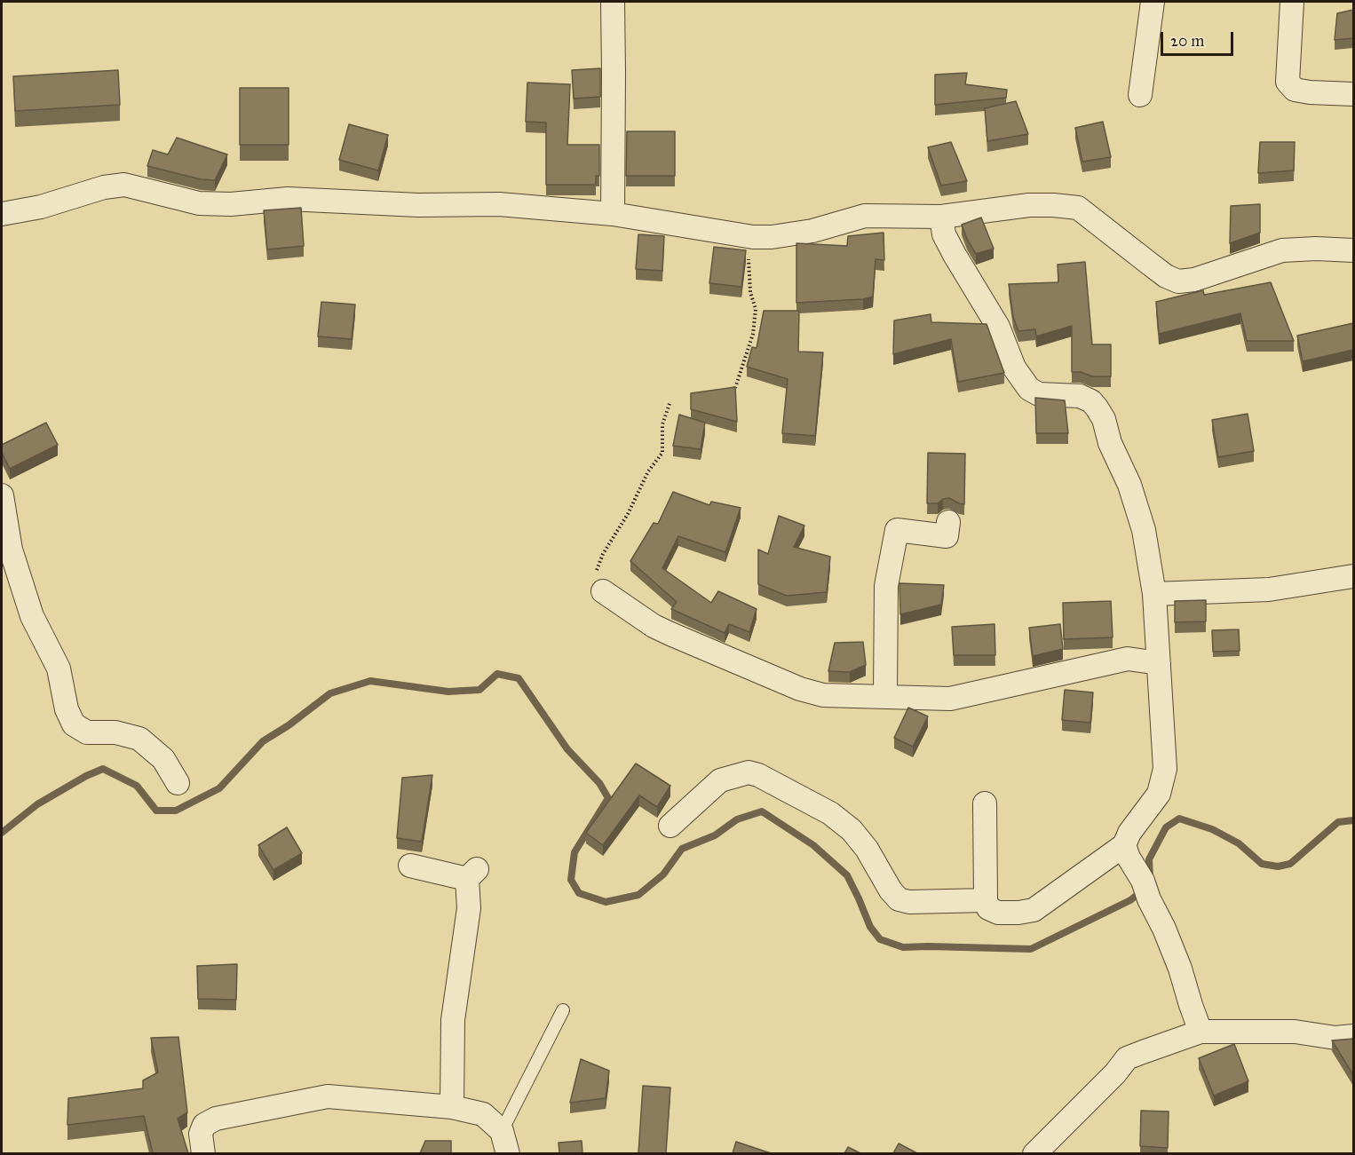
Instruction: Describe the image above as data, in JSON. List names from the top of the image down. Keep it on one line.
{"scale_bar":"20 m"}
